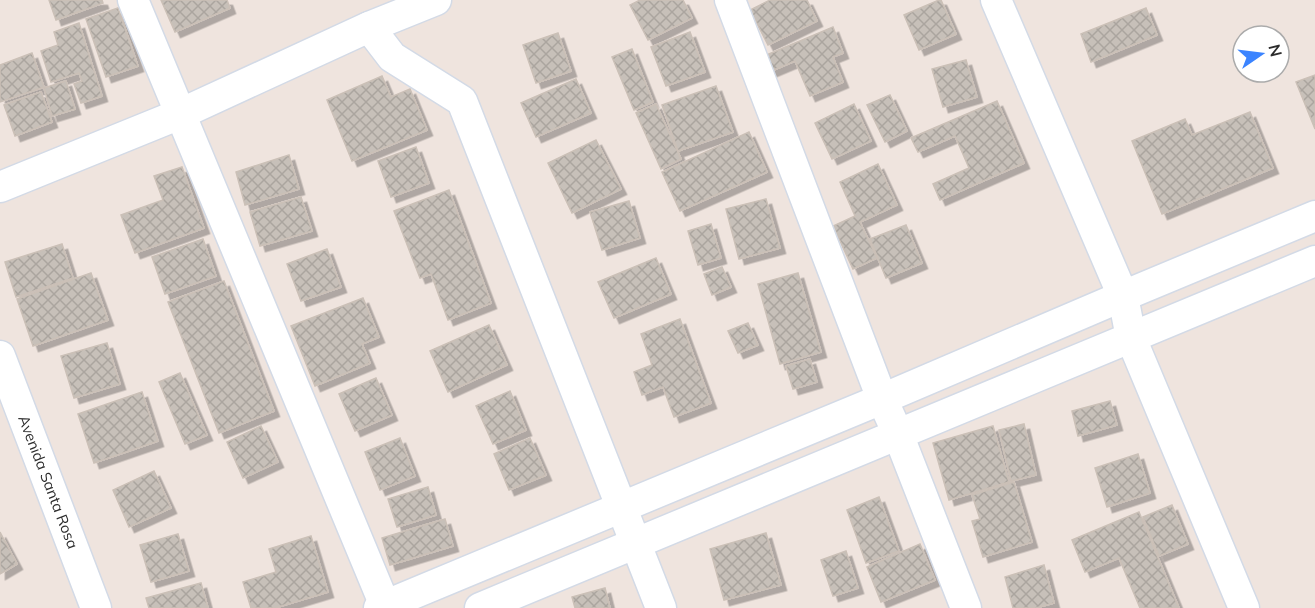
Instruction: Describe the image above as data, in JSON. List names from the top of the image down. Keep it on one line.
{"streets":{"street":["Avenida Santa Rosa"]},"north":"right"}
